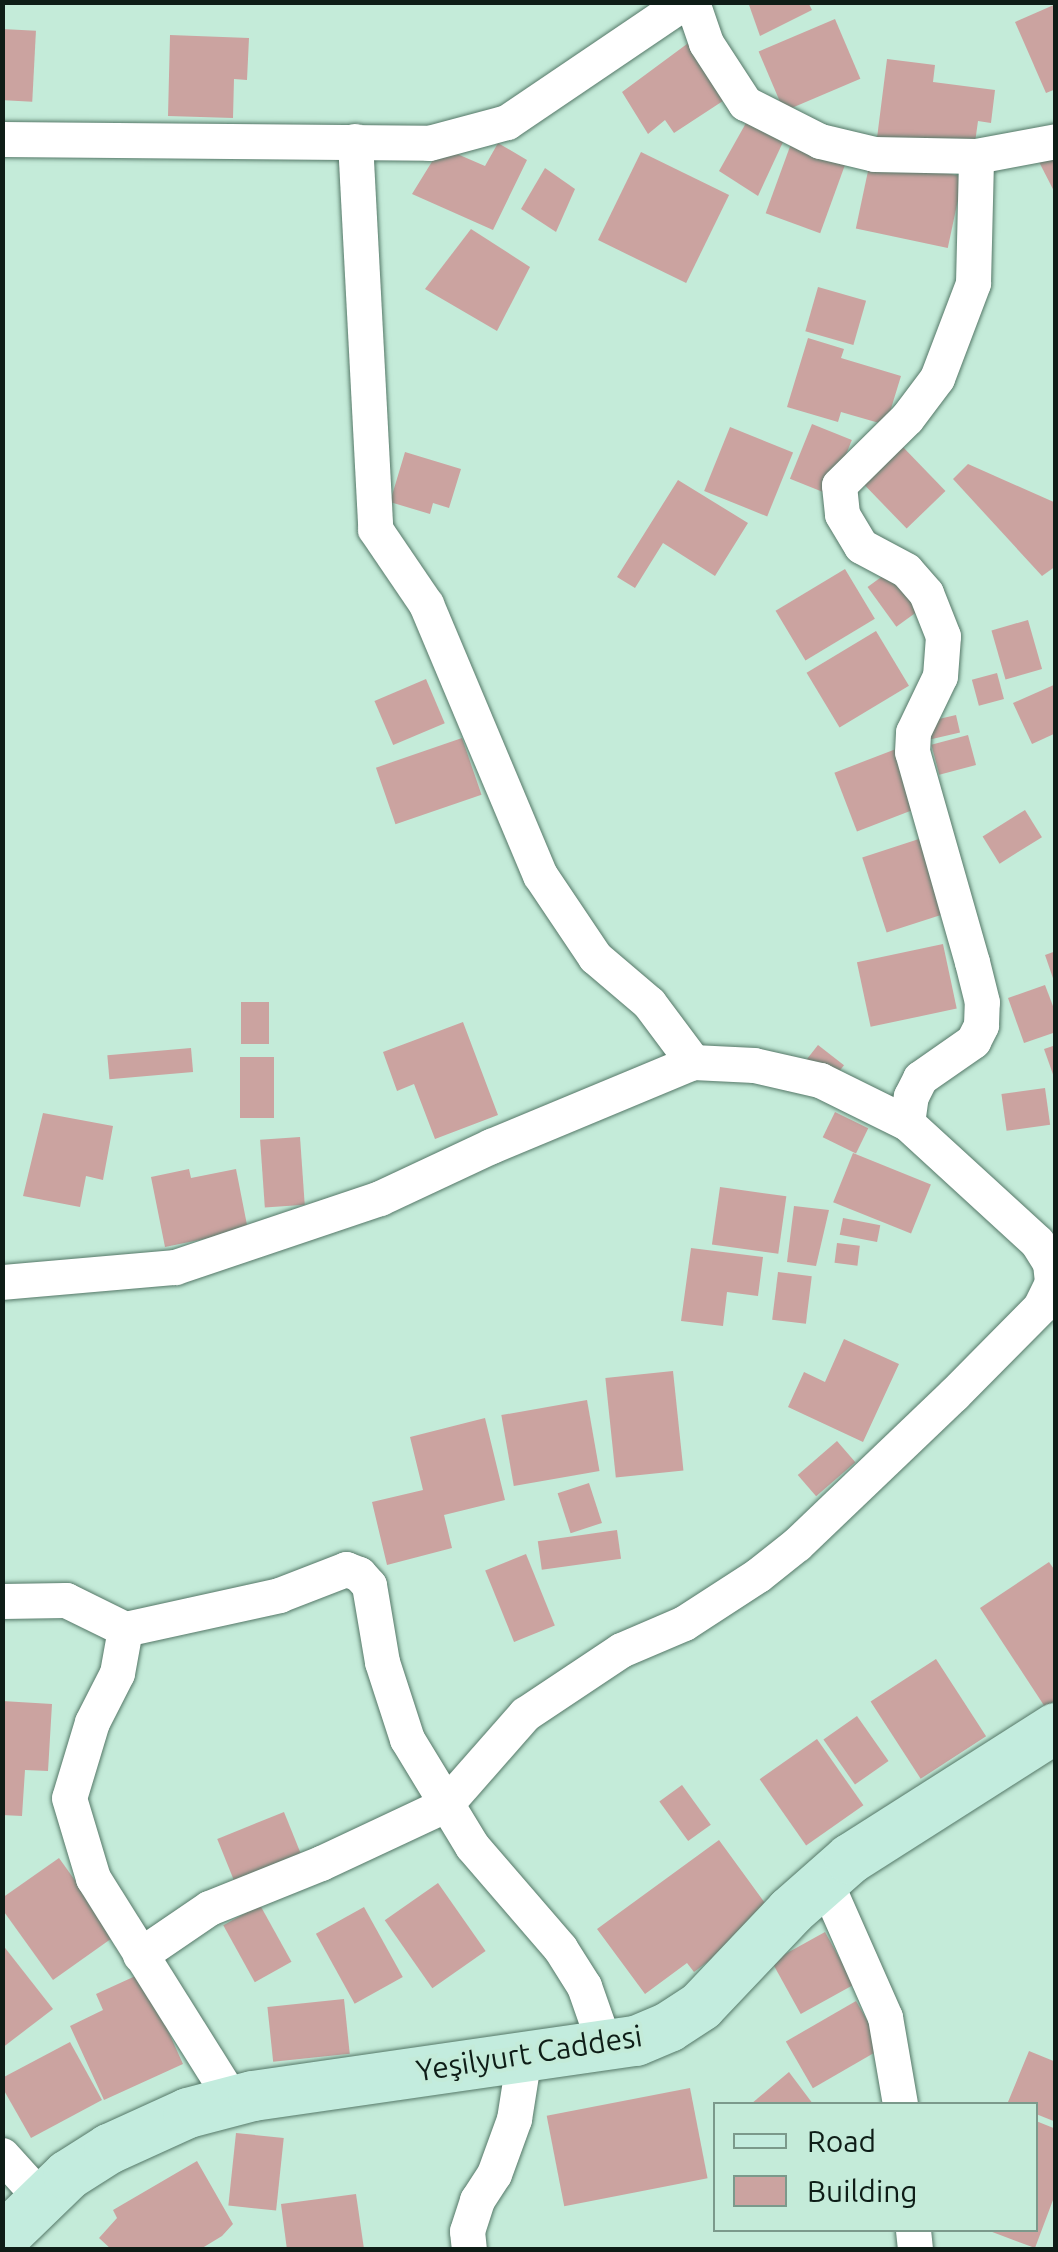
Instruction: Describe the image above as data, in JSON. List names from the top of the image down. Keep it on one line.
{"streets":{"main road":["Yeşilyurt Caddesi"]},"legend":["Road","Building"]}
